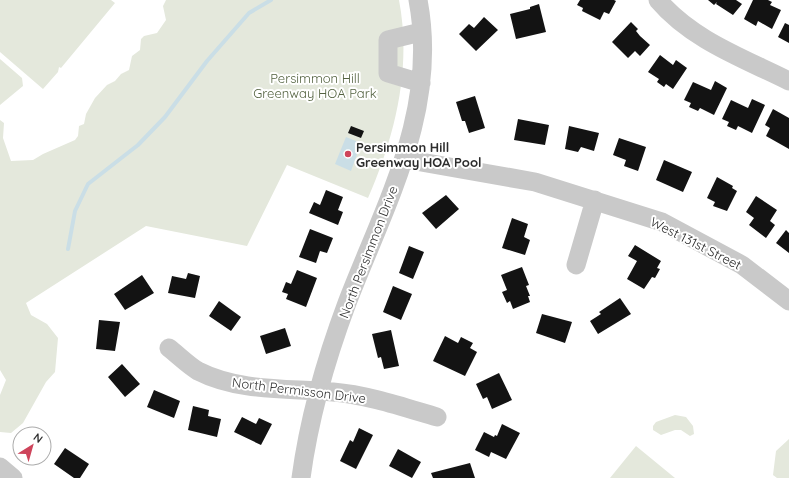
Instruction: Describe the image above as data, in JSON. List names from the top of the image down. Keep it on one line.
{"streets":{"street":["West 131st Street","North Persimmon Drive","North Permisson Drive"]},"crossings":[["West 131st Street","North Persimmon Drive"],["North Persimmon Drive","North Permisson Drive"]],"parks":["Persimmon Hill Greenway HOA Park"],"places":["Persimmon Hill Greenway HOA Pool"],"north":"top right"}
